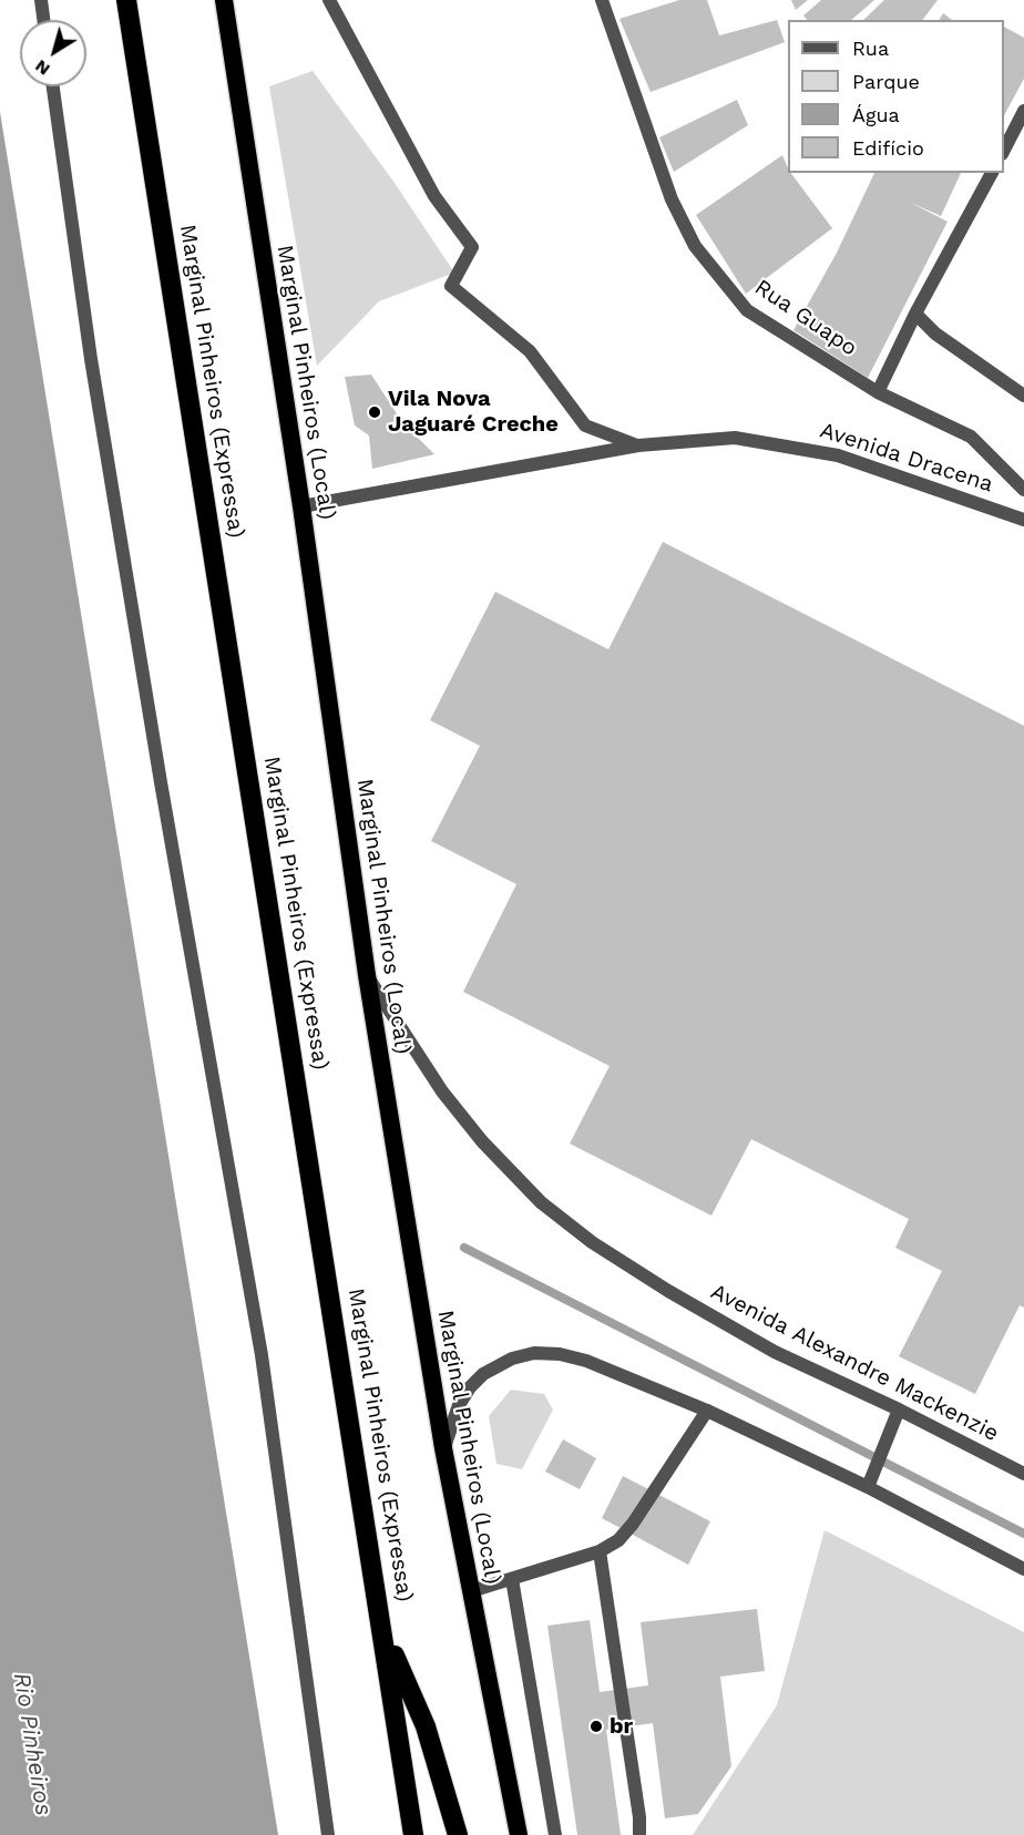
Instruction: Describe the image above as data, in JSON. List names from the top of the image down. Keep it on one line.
{"streets":{"highway":["Marginal Pinheiros (Expressa)","Marginal Pinheiros (Local)"],"street":["Rua Guapo","Avenida Dracena","Avenida Alexandre Mackenzie"]},"crossings":[["Marginal Pinheiros (Local)","Avenida Dracena"],["Marginal Pinheiros (Local)","Avenida Alexandre Mackenzie"]],"water":["Rio Pinheiros"],"places":["Vila Nova Jaguaré Creche","br"],"legend":["Rua","Parque","Água","Edifício"],"north":"bottom left"}
